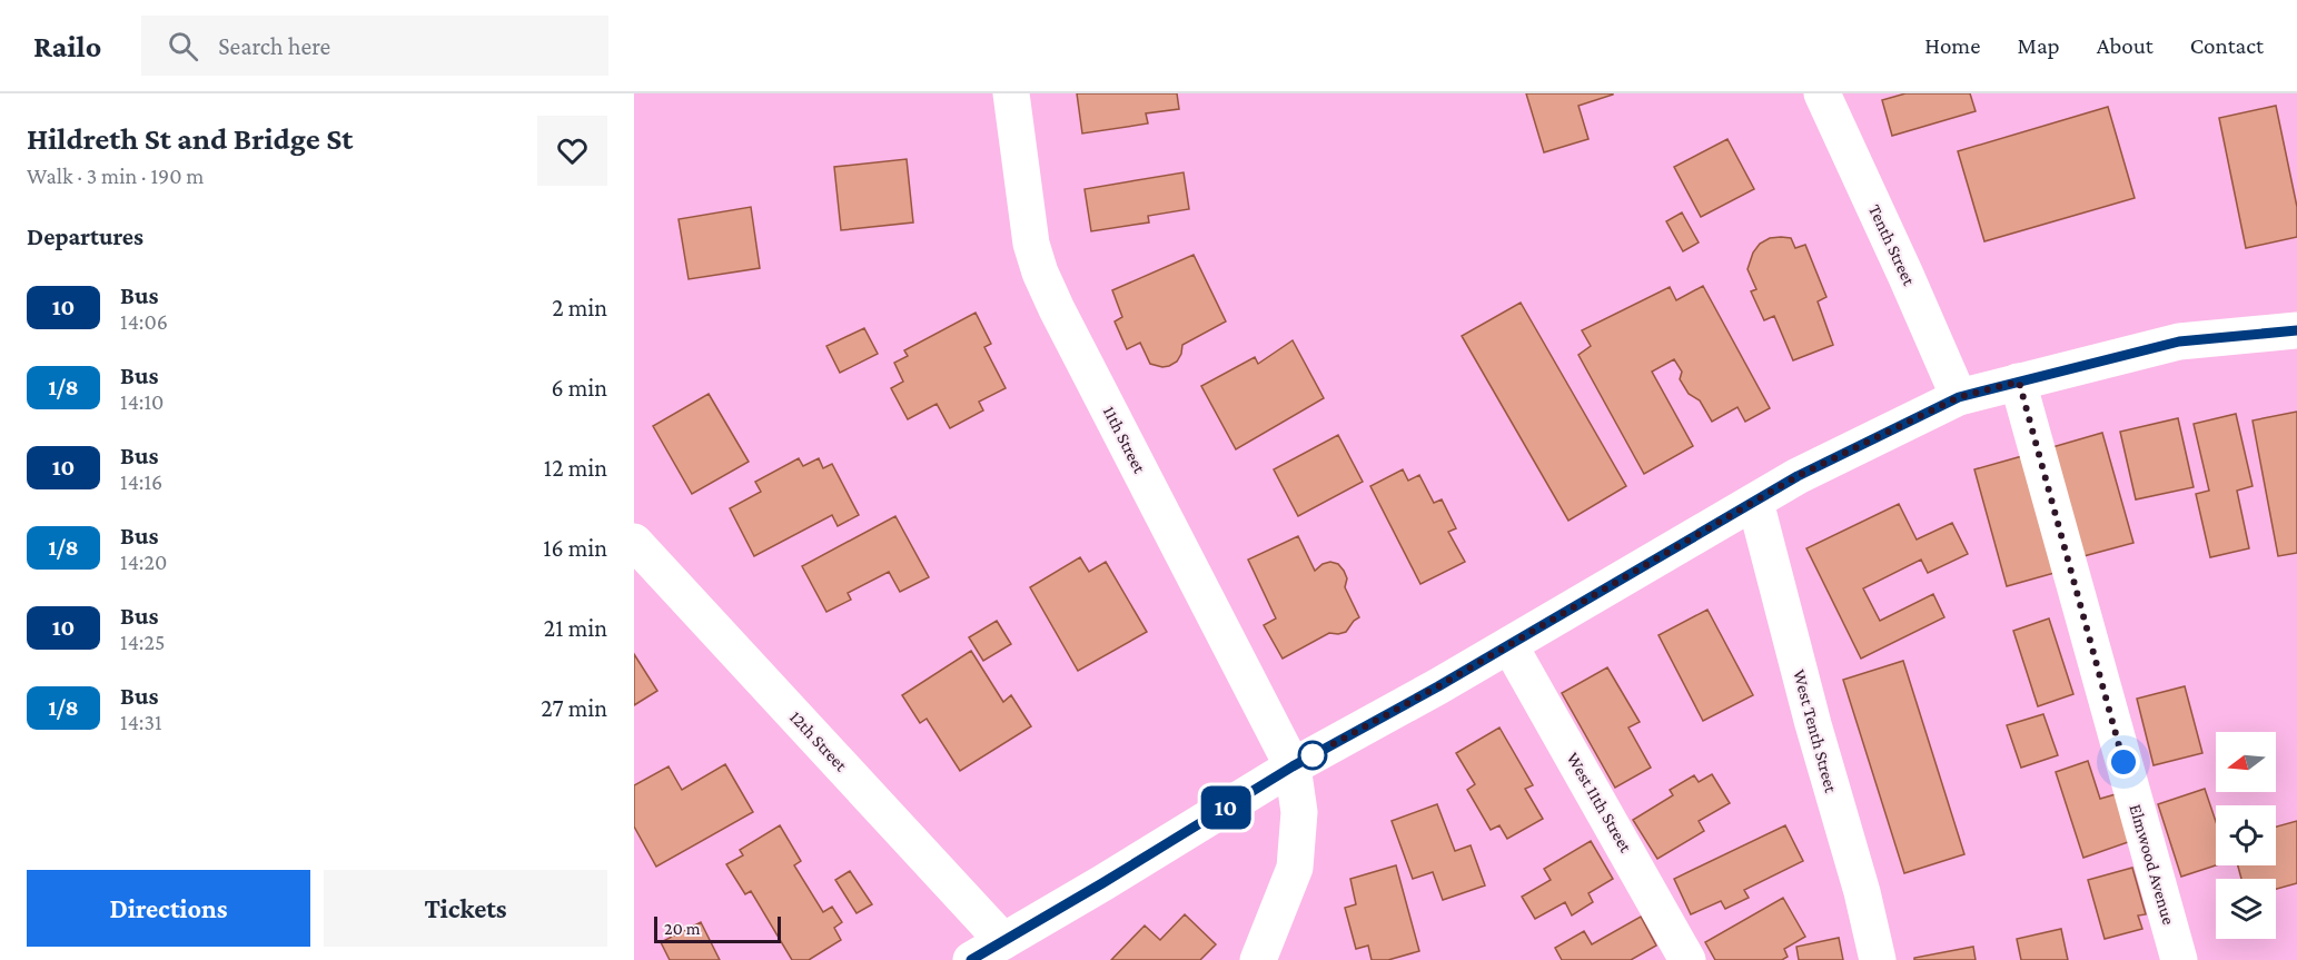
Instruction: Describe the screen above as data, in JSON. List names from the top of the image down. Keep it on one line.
{"streets":{"street":["Tenth Street","11th Street","West Tenth Street","12th Street","West 11th Street","Elmwood Avenue"]},"lines":["bus line 10"],"scale_bar":"20 m","north":"left","page":{"header":"Railo","search":"Search here","nav":["Home","Map","About","Contact"],"heading":[["Hildreth St and Bridge St","Walk · 3 min · 190 m"],"Departures"],"on_map":"10","list":[{"mark":"10","name":"Bus","note":"14:06","value":"2 min"},{"mark":"1/8","name":"Bus","note":"14:10","value":"6 min"},{"mark":"10","name":"Bus","note":"14:16","value":"12 min"},{"mark":"1/8","name":"Bus","note":"14:20","value":"16 min"},{"mark":"10","name":"Bus","note":"14:25","value":"21 min"},{"mark":"1/8","name":"Bus","note":"14:31","value":"27 min"}],"buttons":["Directions","Tickets"],"scale":"20 m"}}
